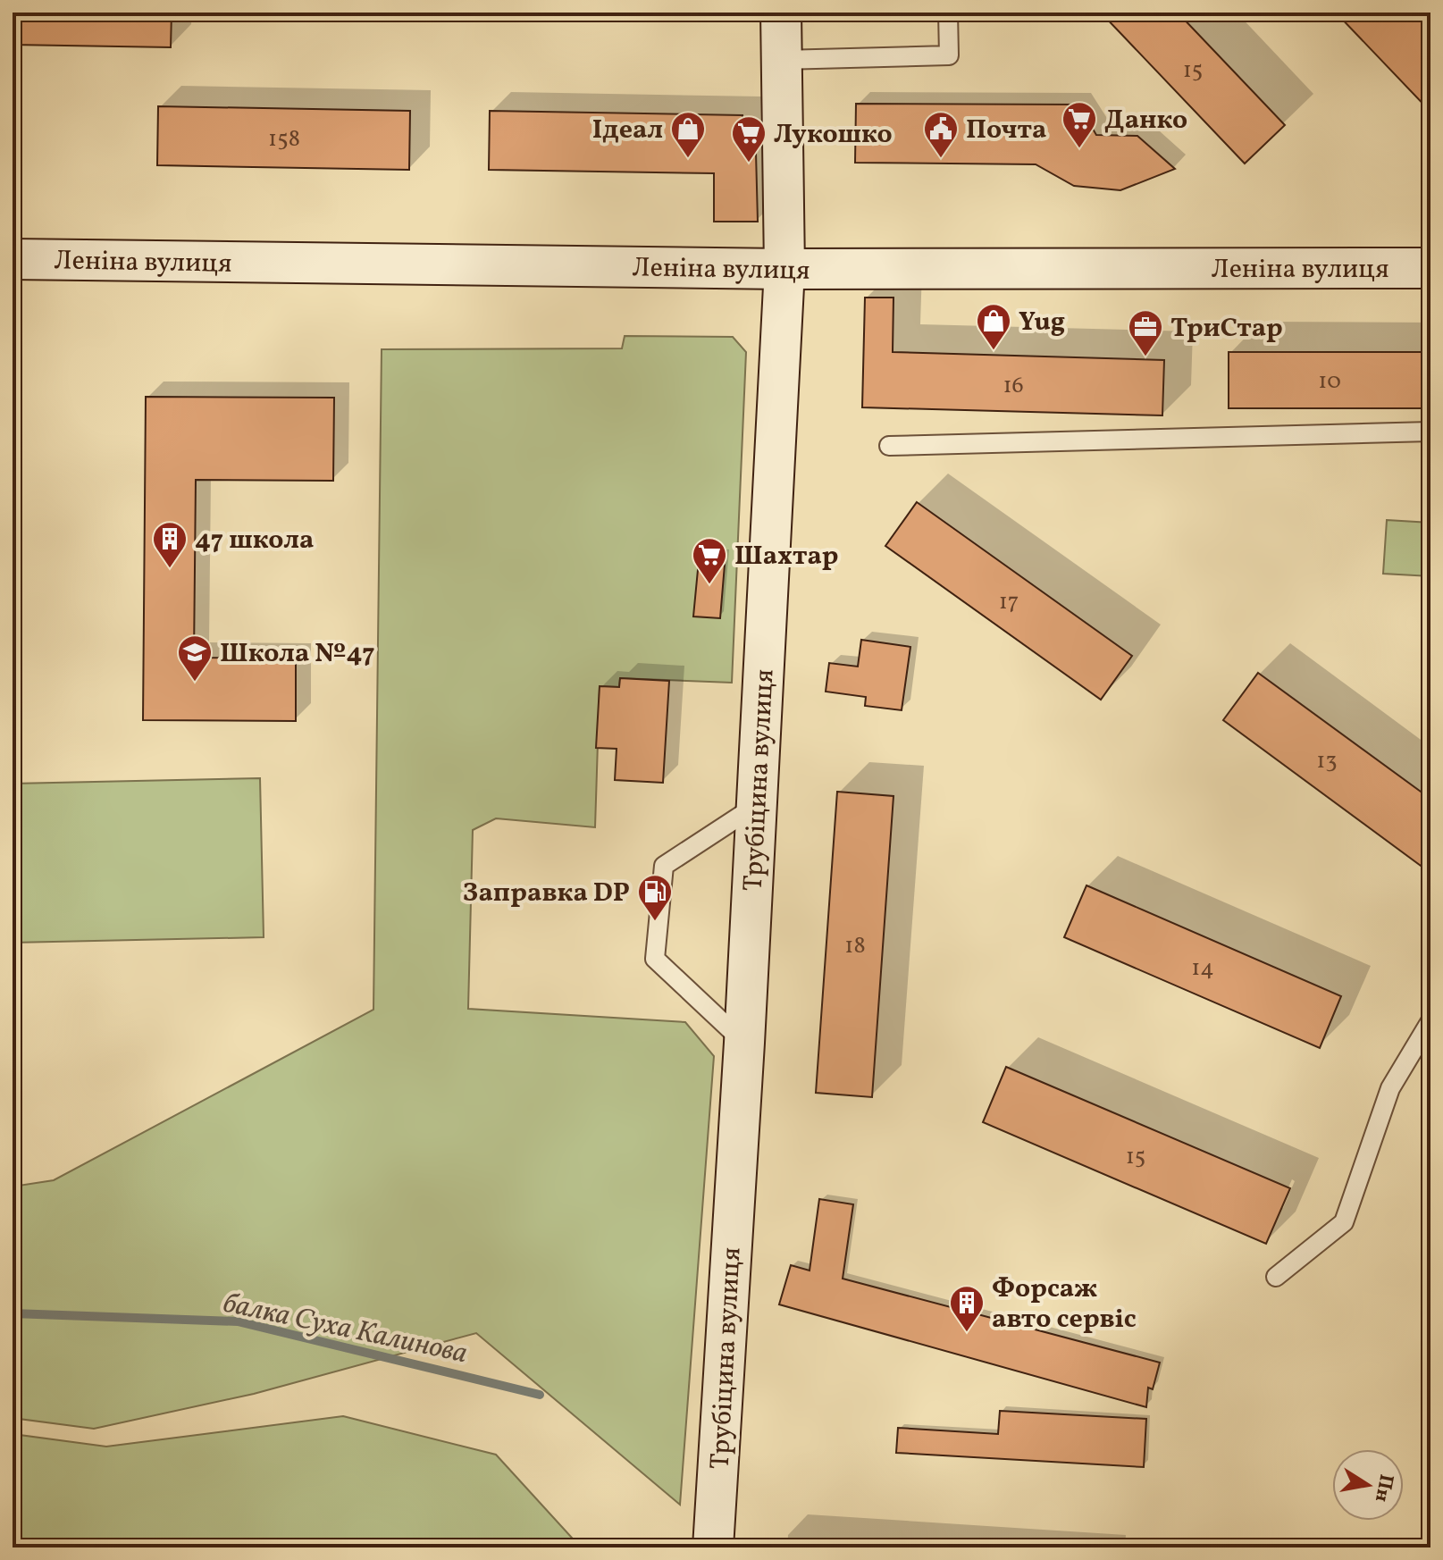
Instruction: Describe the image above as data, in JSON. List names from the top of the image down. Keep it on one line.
{"streets":{"street":["Леніна вулиця","Трубіцина вулиця"]},"crossings":[["Леніна вулиця","Трубіцина вулиця"]],"water":["балка Суха Калинова"],"places":{"supermarket":["Данко","Лукошко","Шахтар"],"shop":["Ідеал","Yug"],"public building":["Почта"],"office":["ТриСтар"],"building":["47 школа","Форсаж авто сервіс"],"school or university":["Школа №47"],"fuel station":["Заправка DP"]},"house_numbers":["15","158","10","16","17","13","18","14","15"],"north":"right"}
